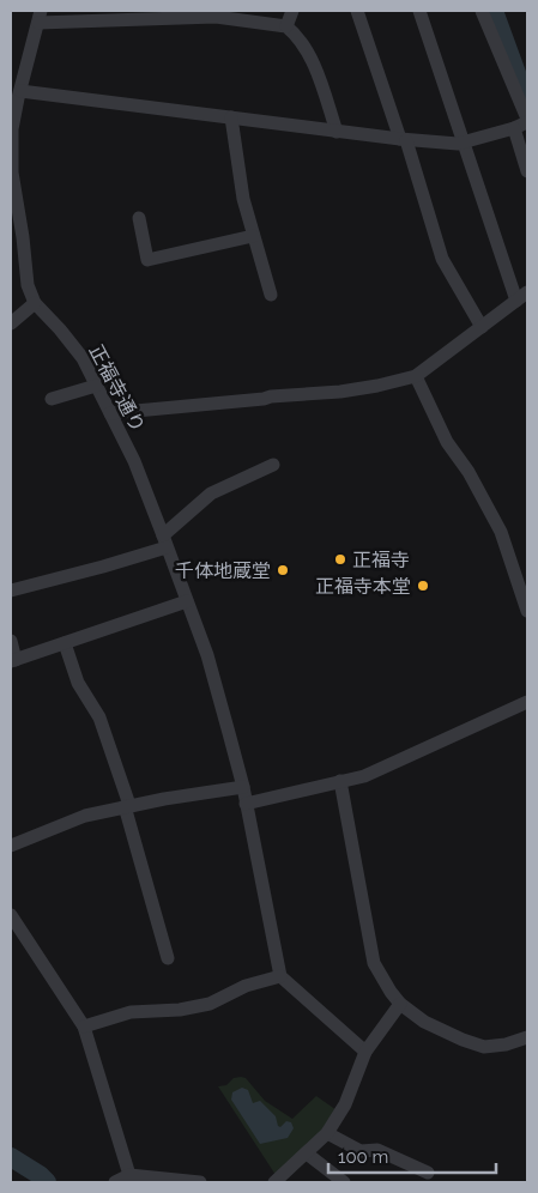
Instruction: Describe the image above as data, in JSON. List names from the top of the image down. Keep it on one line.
{"streets":{"street":["正福寺通り"]},"places":["正福寺","千体地蔵堂","正福寺本堂"],"scale_bar":"100 m"}
